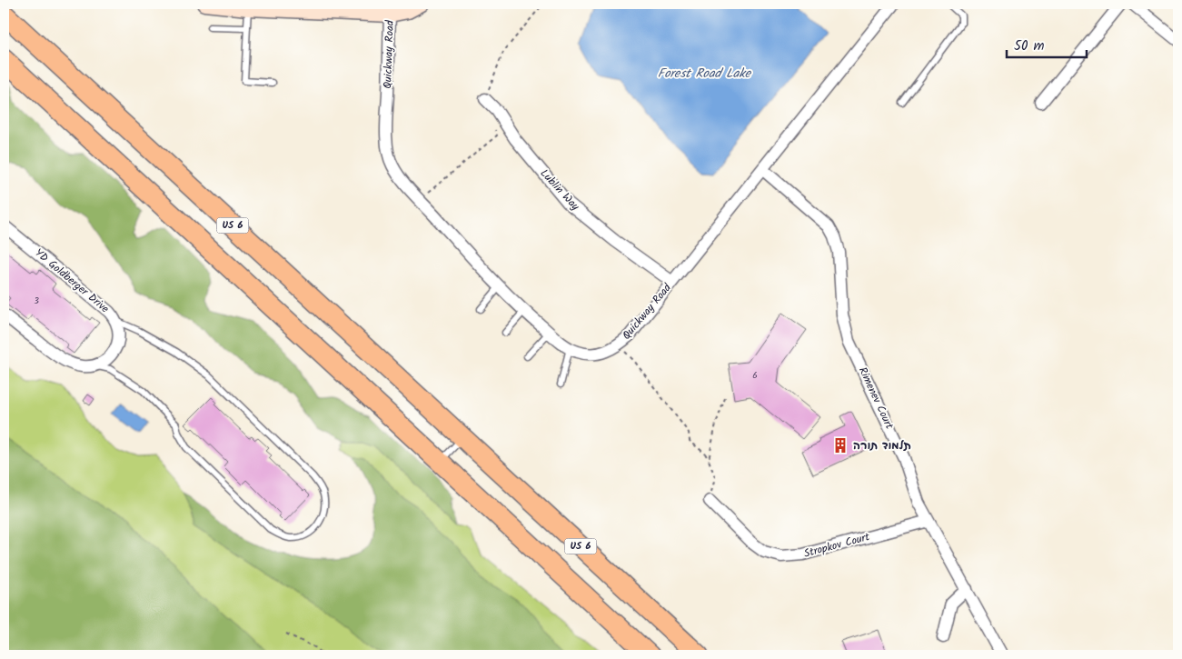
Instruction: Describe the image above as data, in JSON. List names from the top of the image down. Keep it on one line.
{"streets":{"highway":["US 6"],"street":["Quickway Road","Lublin Way","YD Goldberger Drive","Rimenev Court","Stropkov Court"]},"crossings":[["Quickway Road","Lublin Way"],["Quickway Road","Rimenev Court"],["Rimenev Court","Stropkov Court"]],"water":["Forest Road Lake"],"places":{"building":["תלמוד תורה"]},"house_numbers":["3","6"],"scale_bar":"50 m"}
